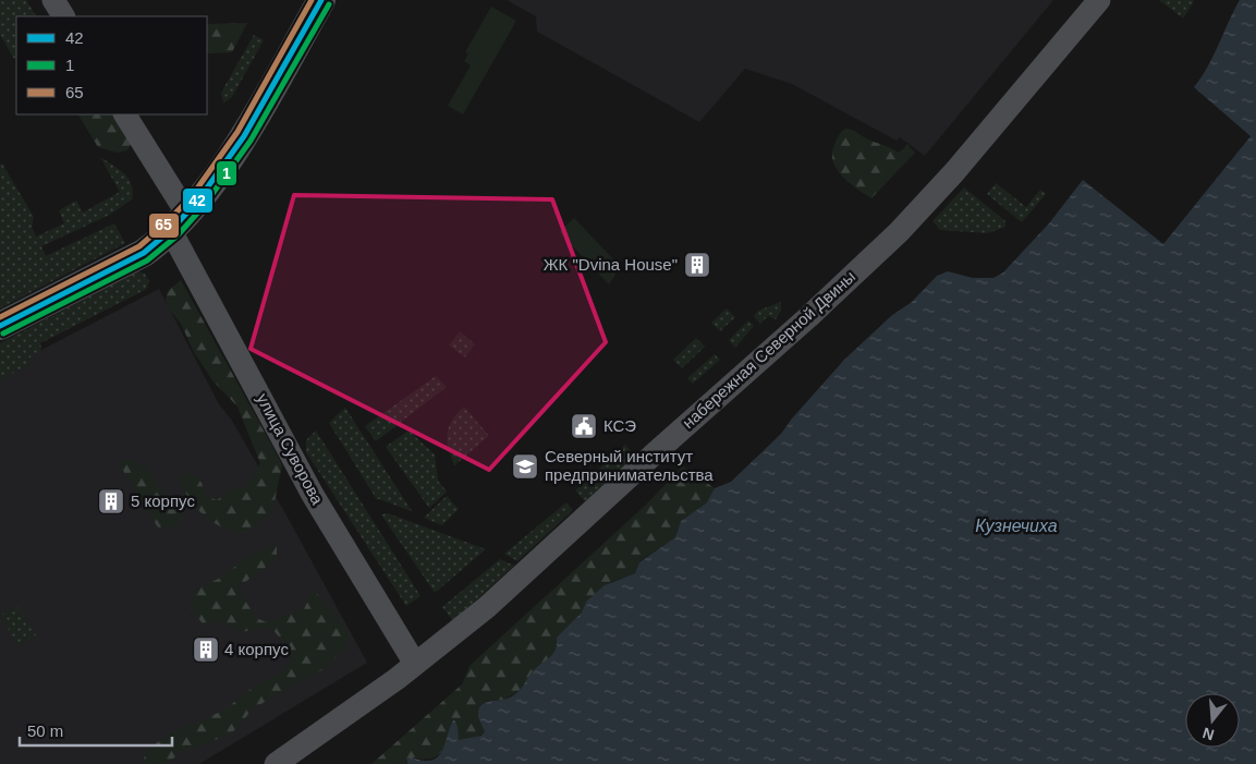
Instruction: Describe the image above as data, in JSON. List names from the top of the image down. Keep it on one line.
{"streets":{"street":["набережная Северной Двины","улица Суворова"]},"crossings":[["набережная Северной Двины","улица Суворова"]],"water":["Кузнечиха"],"places":{"building":["ЖК \"Dvina House\"","5 корпус","4 корпус"],"public building":["КСЭ"],"school or university":["Северный институт предпринимательства"]},"lines":["transit line 42","transit line 65","transit line 1"],"legend":["42","1","65"],"scale_bar":"50 m","north":"bottom"}
